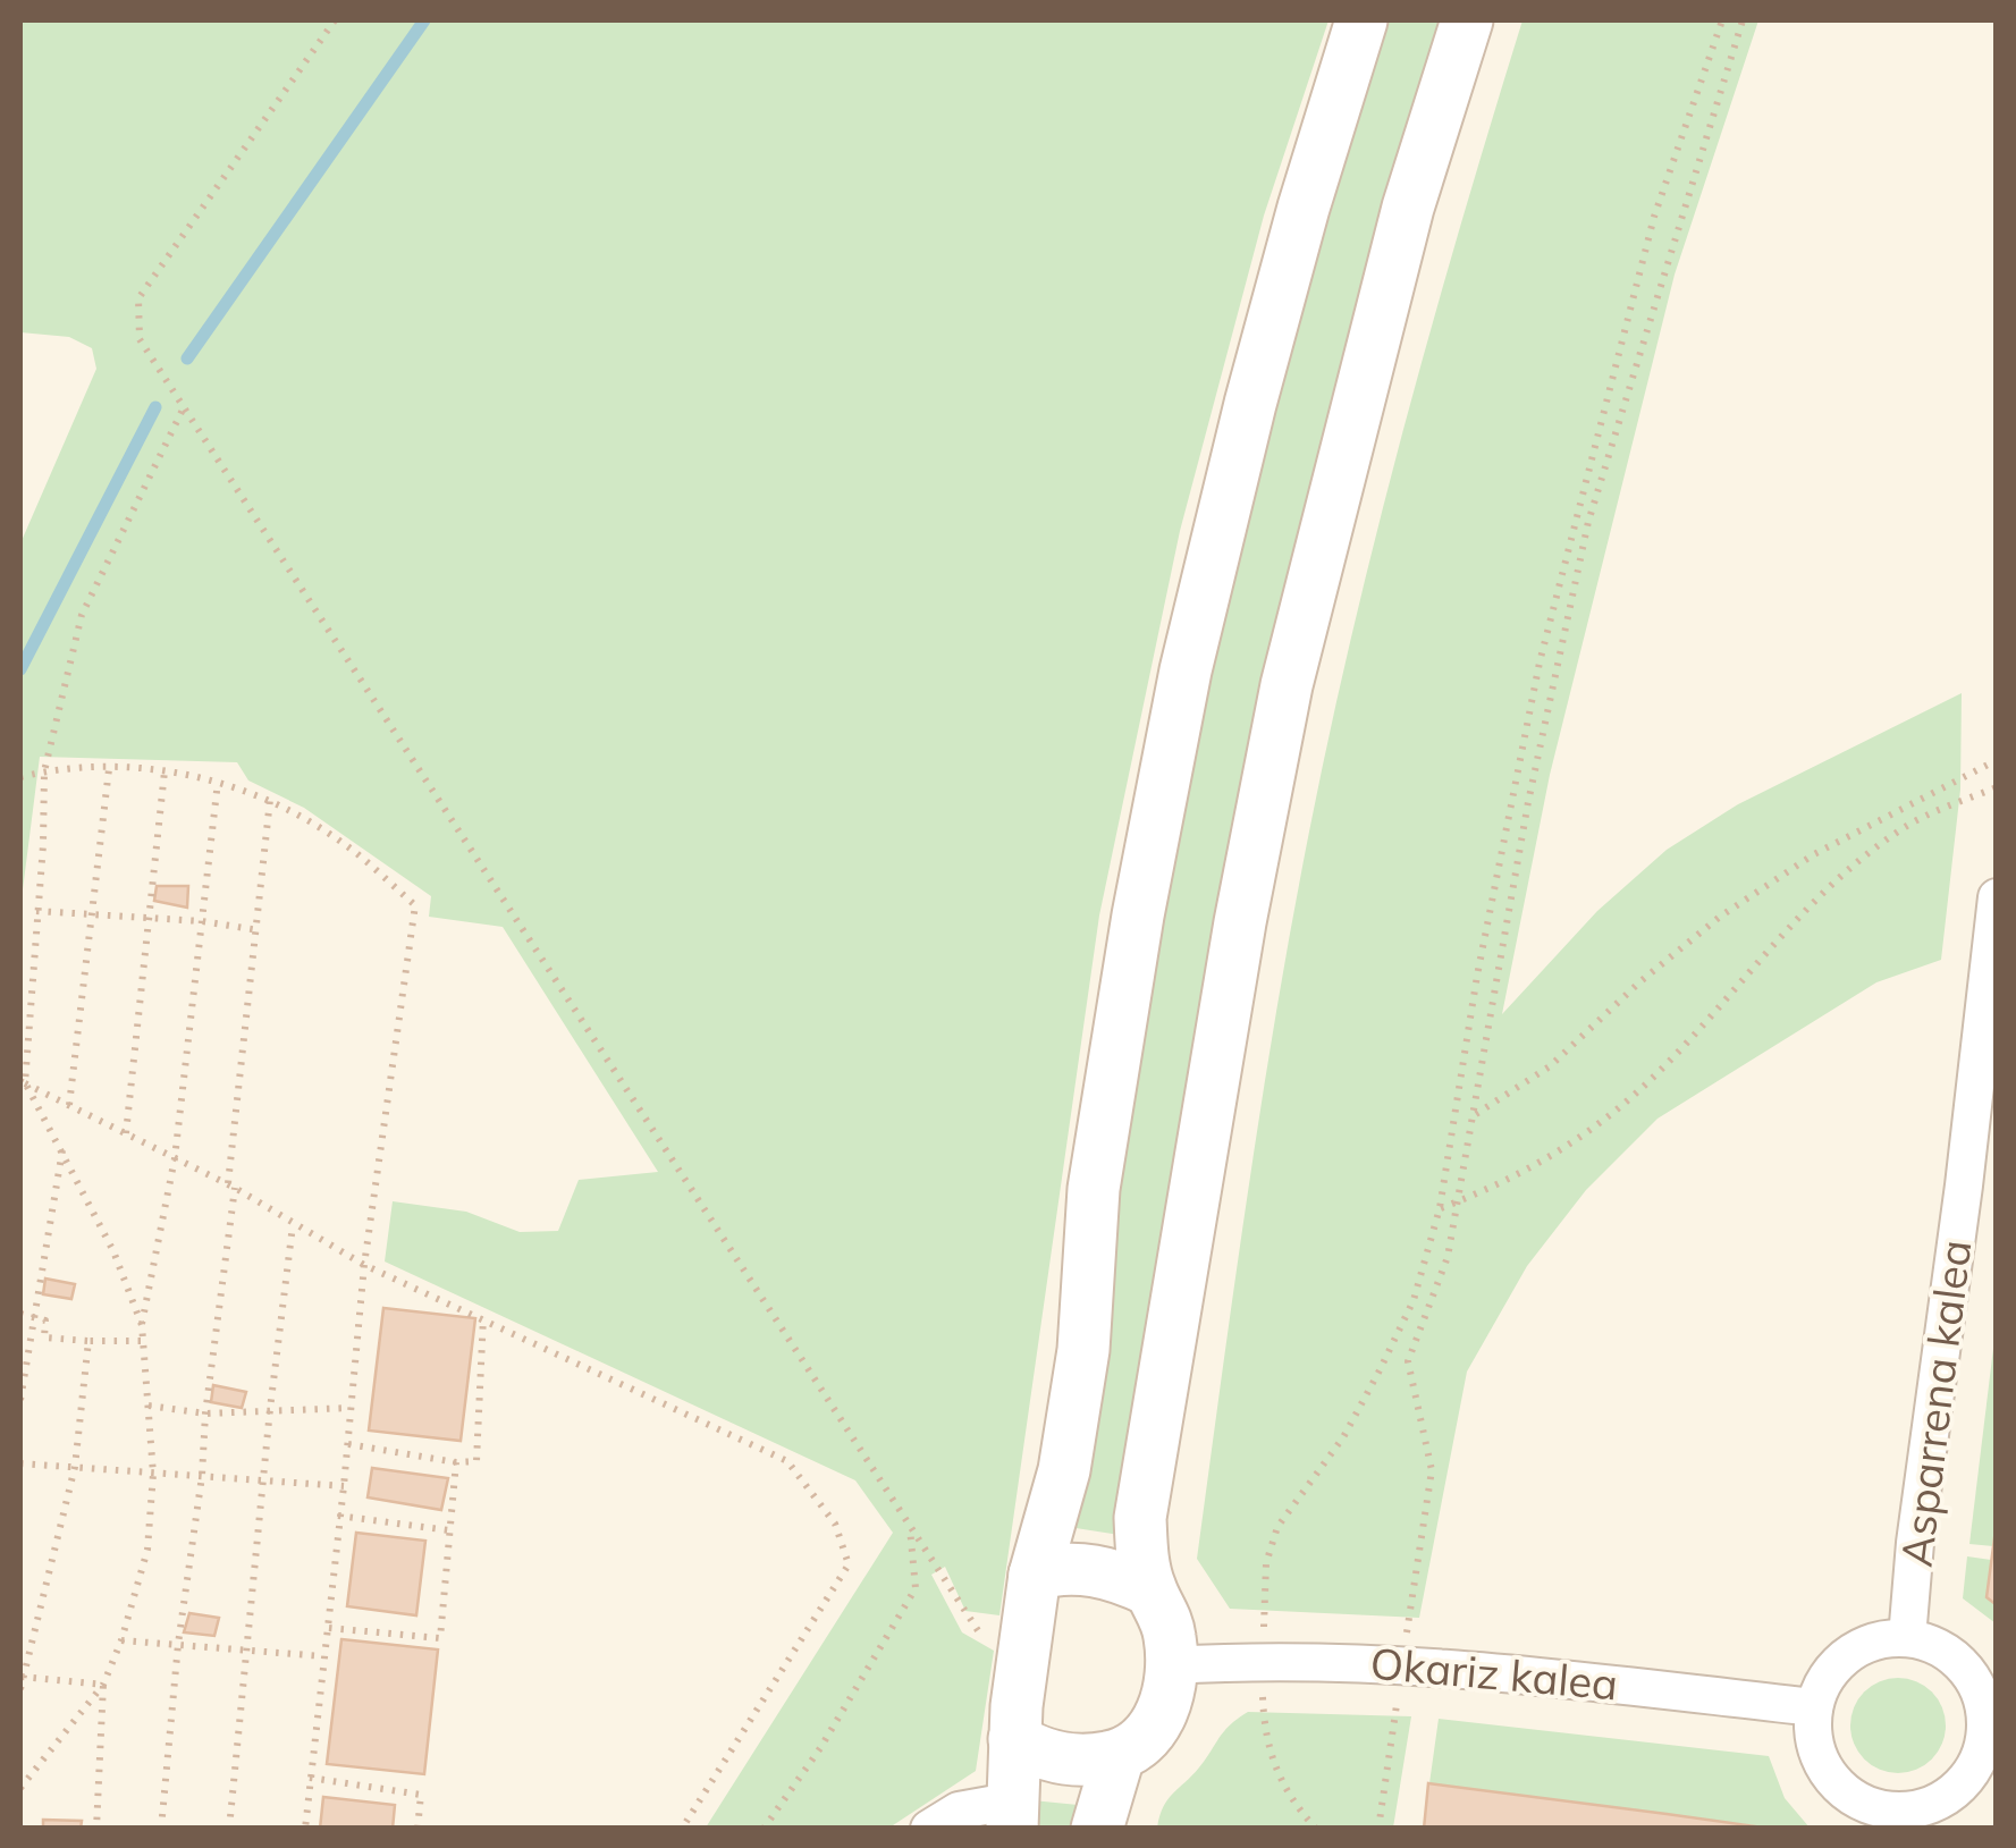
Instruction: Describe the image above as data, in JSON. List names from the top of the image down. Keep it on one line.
{"streets":{"street":["Asparrena kalea","Okariz kalea"]},"crossings":[["Asparrena kalea","Okariz kalea"]]}
